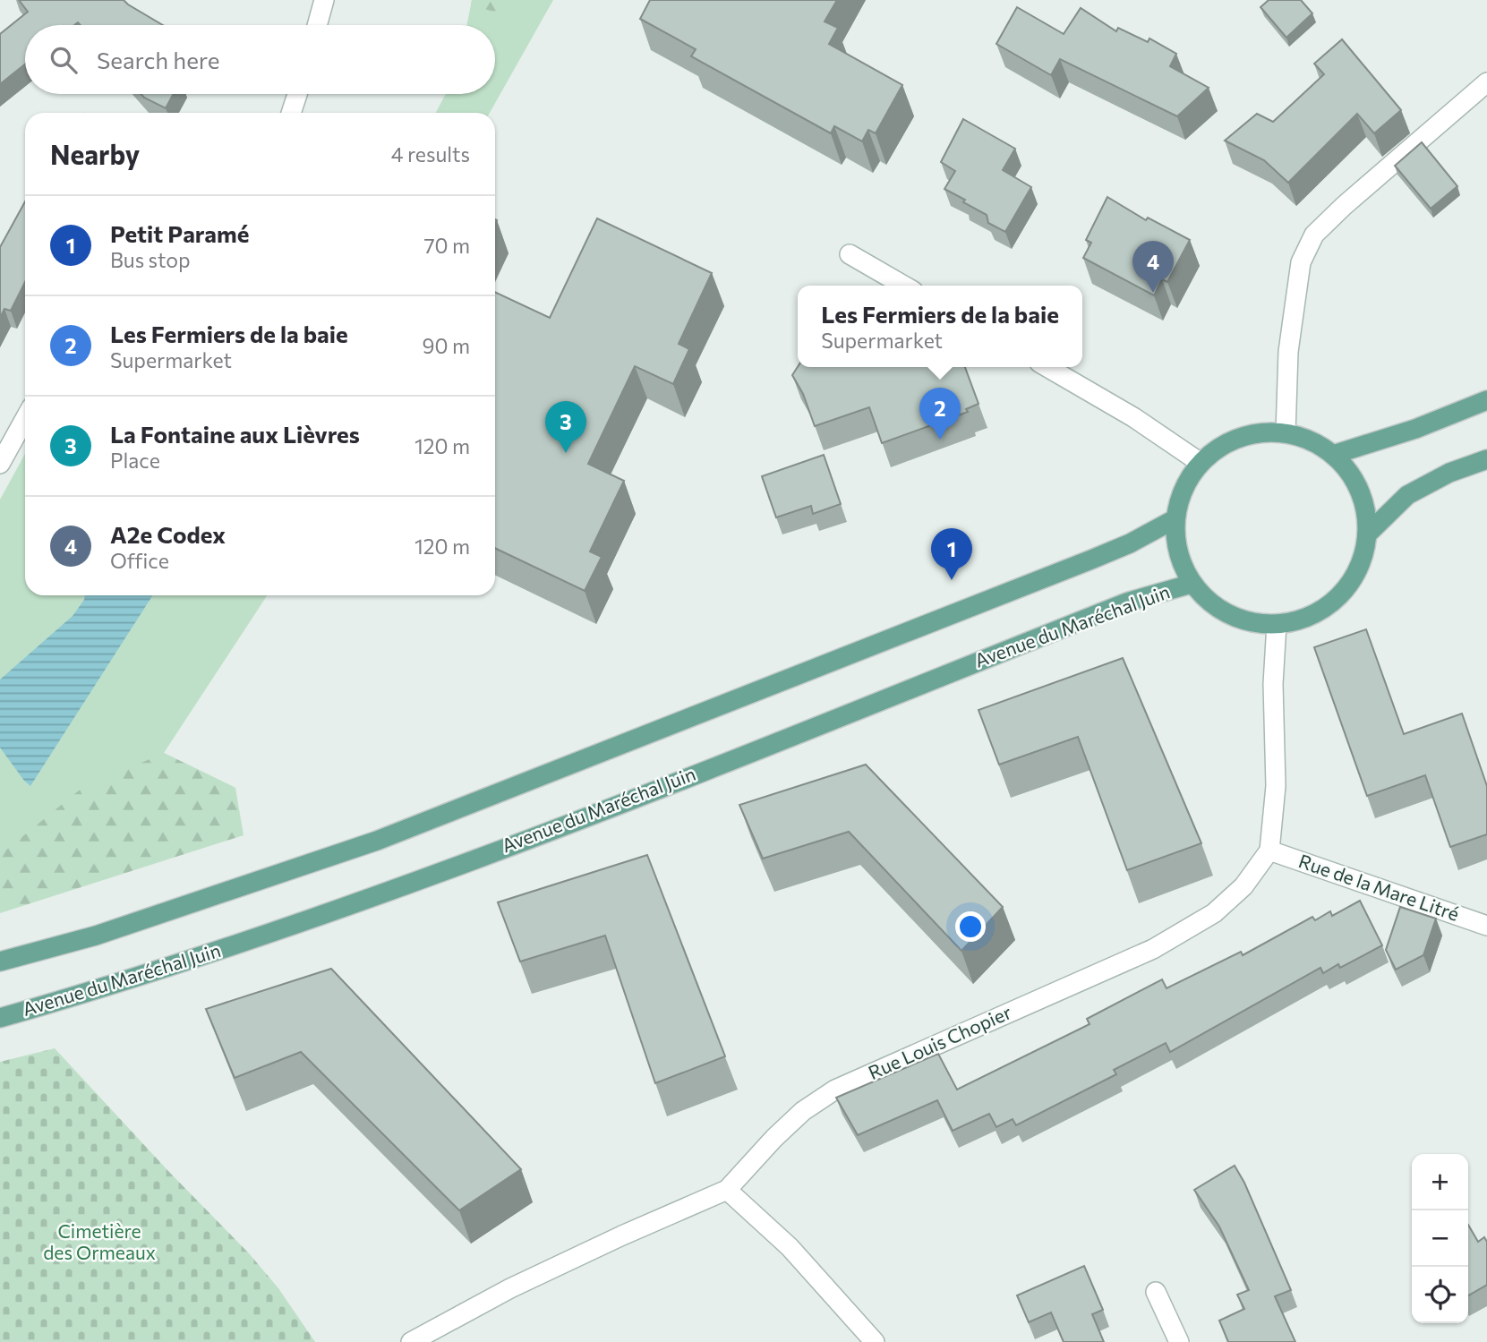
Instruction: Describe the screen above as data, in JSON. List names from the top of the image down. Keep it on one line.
{"streets":{"main road":["Avenue du Maréchal Juin"],"street":["Rue de la Mare Litré","Rue Louis Chopier"]},"crossings":[["Rue de la Mare Litré","Rue Louis Chopier"]],"parks":["Cimetière des Ormeaux"],"page":{"search":"Search here","heading":["Nearby","4 results"],"list":[{"mark":"1","name":"Petit Paramé","note":"Bus stop","value":"70 m"},{"mark":"2","name":"Les Fermiers de la baie","note":"Supermarket","value":"90 m"},{"mark":"3","name":"La Fontaine aux Lièvres","note":"Place","value":"120 m"},{"mark":"4","name":"A2e Codex","note":"Office","value":"120 m"}],"pins":["4","2","3","1"],"popup":["Les Fermiers de la baie","Supermarket"],"map_buttons":["+","−"]}}
